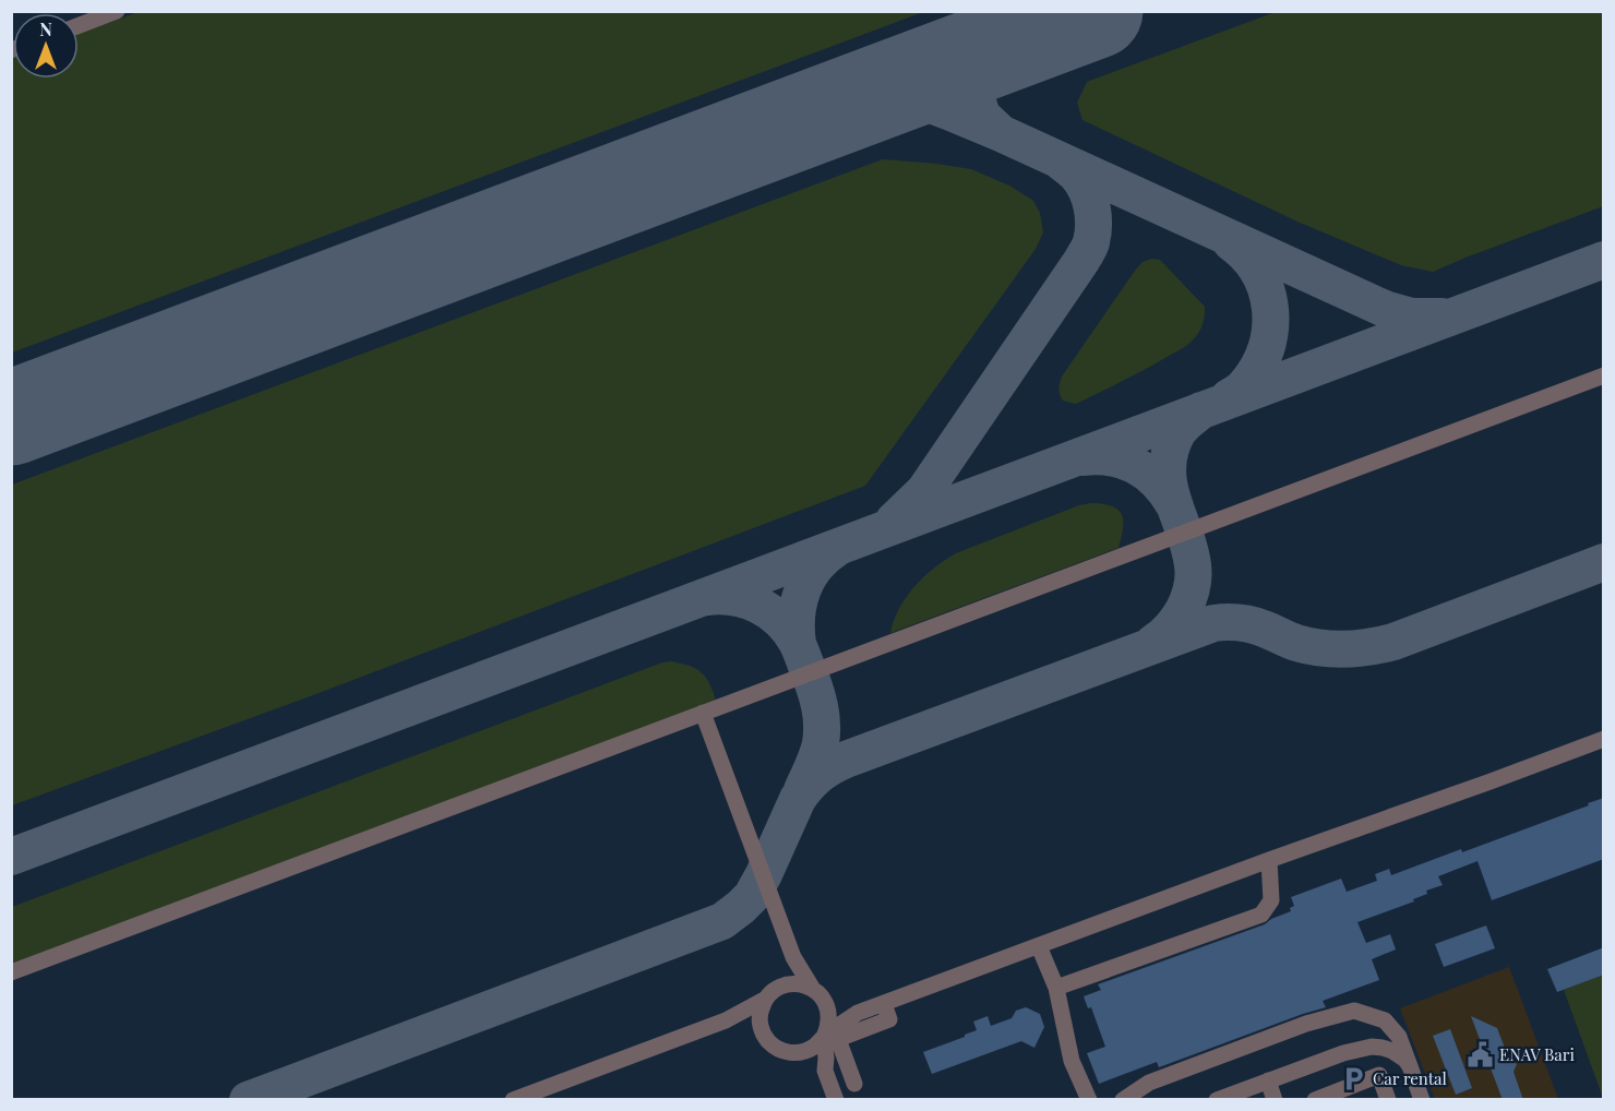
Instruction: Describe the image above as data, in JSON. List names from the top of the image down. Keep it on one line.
{"places":{"public building":["ENAV Bari"],"parking":["Car rental"]},"north":"top"}
